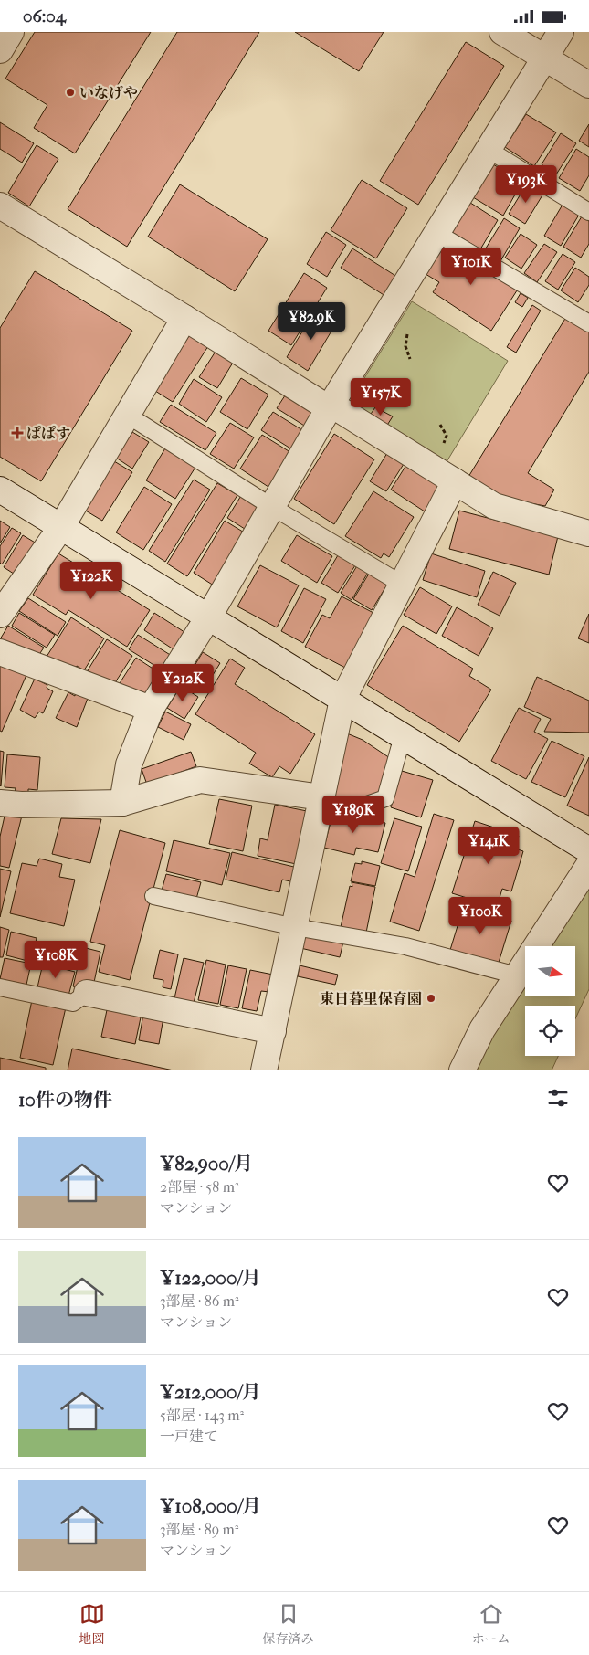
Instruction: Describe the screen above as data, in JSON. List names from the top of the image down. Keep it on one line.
{"places":{"other":["いなげや","東日暮里保育園"],"health":["ぱぱす"]},"north":"right","page":{"status":"06:04","price":["¥193K","¥101K","¥82.9K","¥157K","¥122K","¥212K","¥189K","¥141K","¥100K","¥108K"],"heading":"10件の物件","list":[{"name":"¥82,900/月","note":"2部屋 · 58 m² · マンション"},{"name":"¥122,000/月","note":"3部屋 · 86 m² · マンション"},{"name":"¥212,000/月","note":"5部屋 · 143 m² · 一戸建て"},{"name":"¥108,000/月","note":"3部屋 · 89 m² · マンション"}],"tabs":["地図","保存済み","ホーム"]}}
